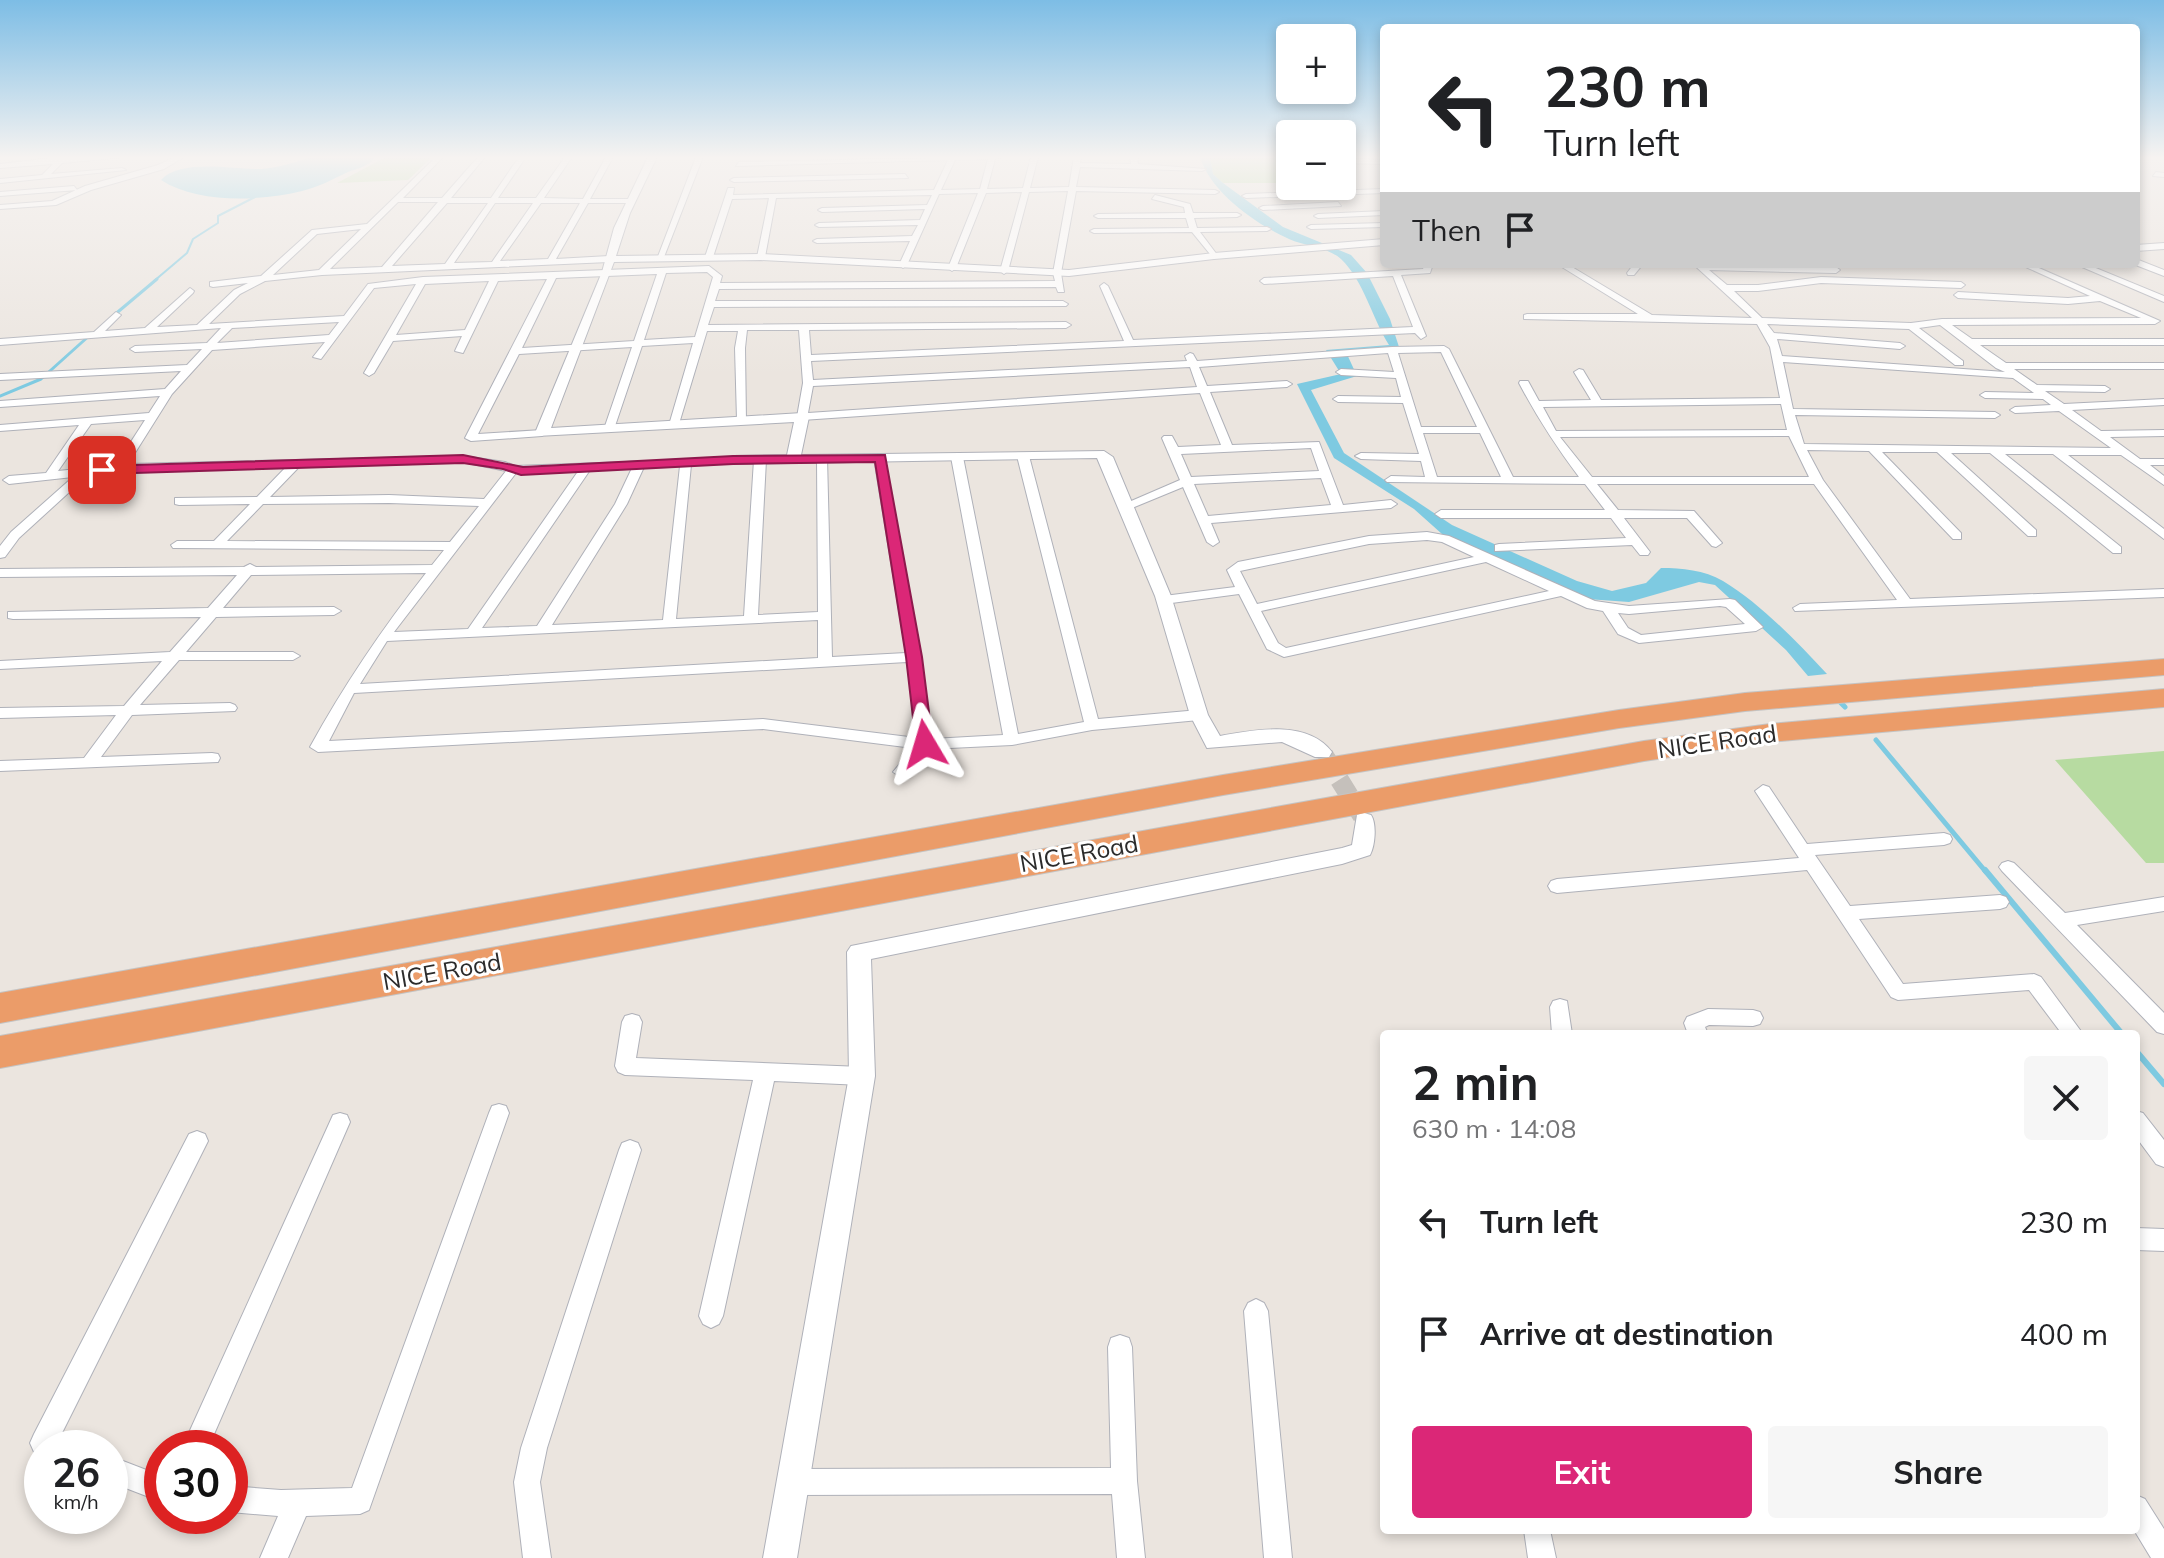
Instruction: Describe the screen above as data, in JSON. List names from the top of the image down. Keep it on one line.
{"streets":{"highway":["NICE Road"]},"page":{"map_buttons":["+","−"],"turn":["230 m","Turn left"],"then":"Then","heading":["2 min","630 m · 14:08"],"list":[{"name":"Turn left","value":"230 m"},{"name":"Arrive at destination","value":"400 m"}],"buttons":["Exit","Share"],"speed":"26 km/h","limit":"30"}}
